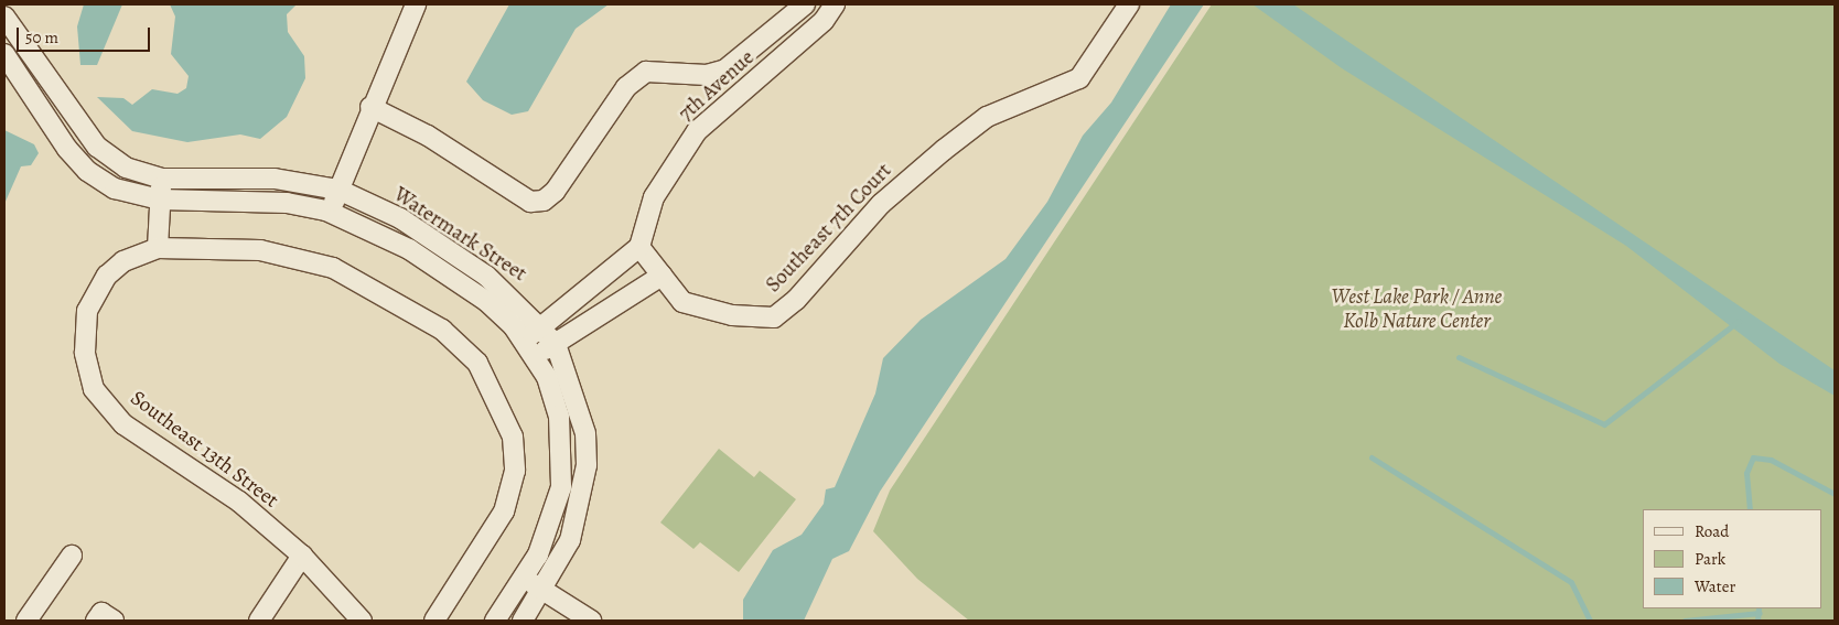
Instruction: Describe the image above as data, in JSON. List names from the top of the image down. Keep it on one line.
{"streets":{"street":["7th Avenue","Southeast 7th Court","Watermark Street","Southeast 13th Street"]},"crossings":[["7th Avenue","Southeast 7th Court"]],"parks":["West Lake Park / Anne Kolb Nature Center"],"legend":["Road","Park","Water"],"scale_bar":"50 m"}
